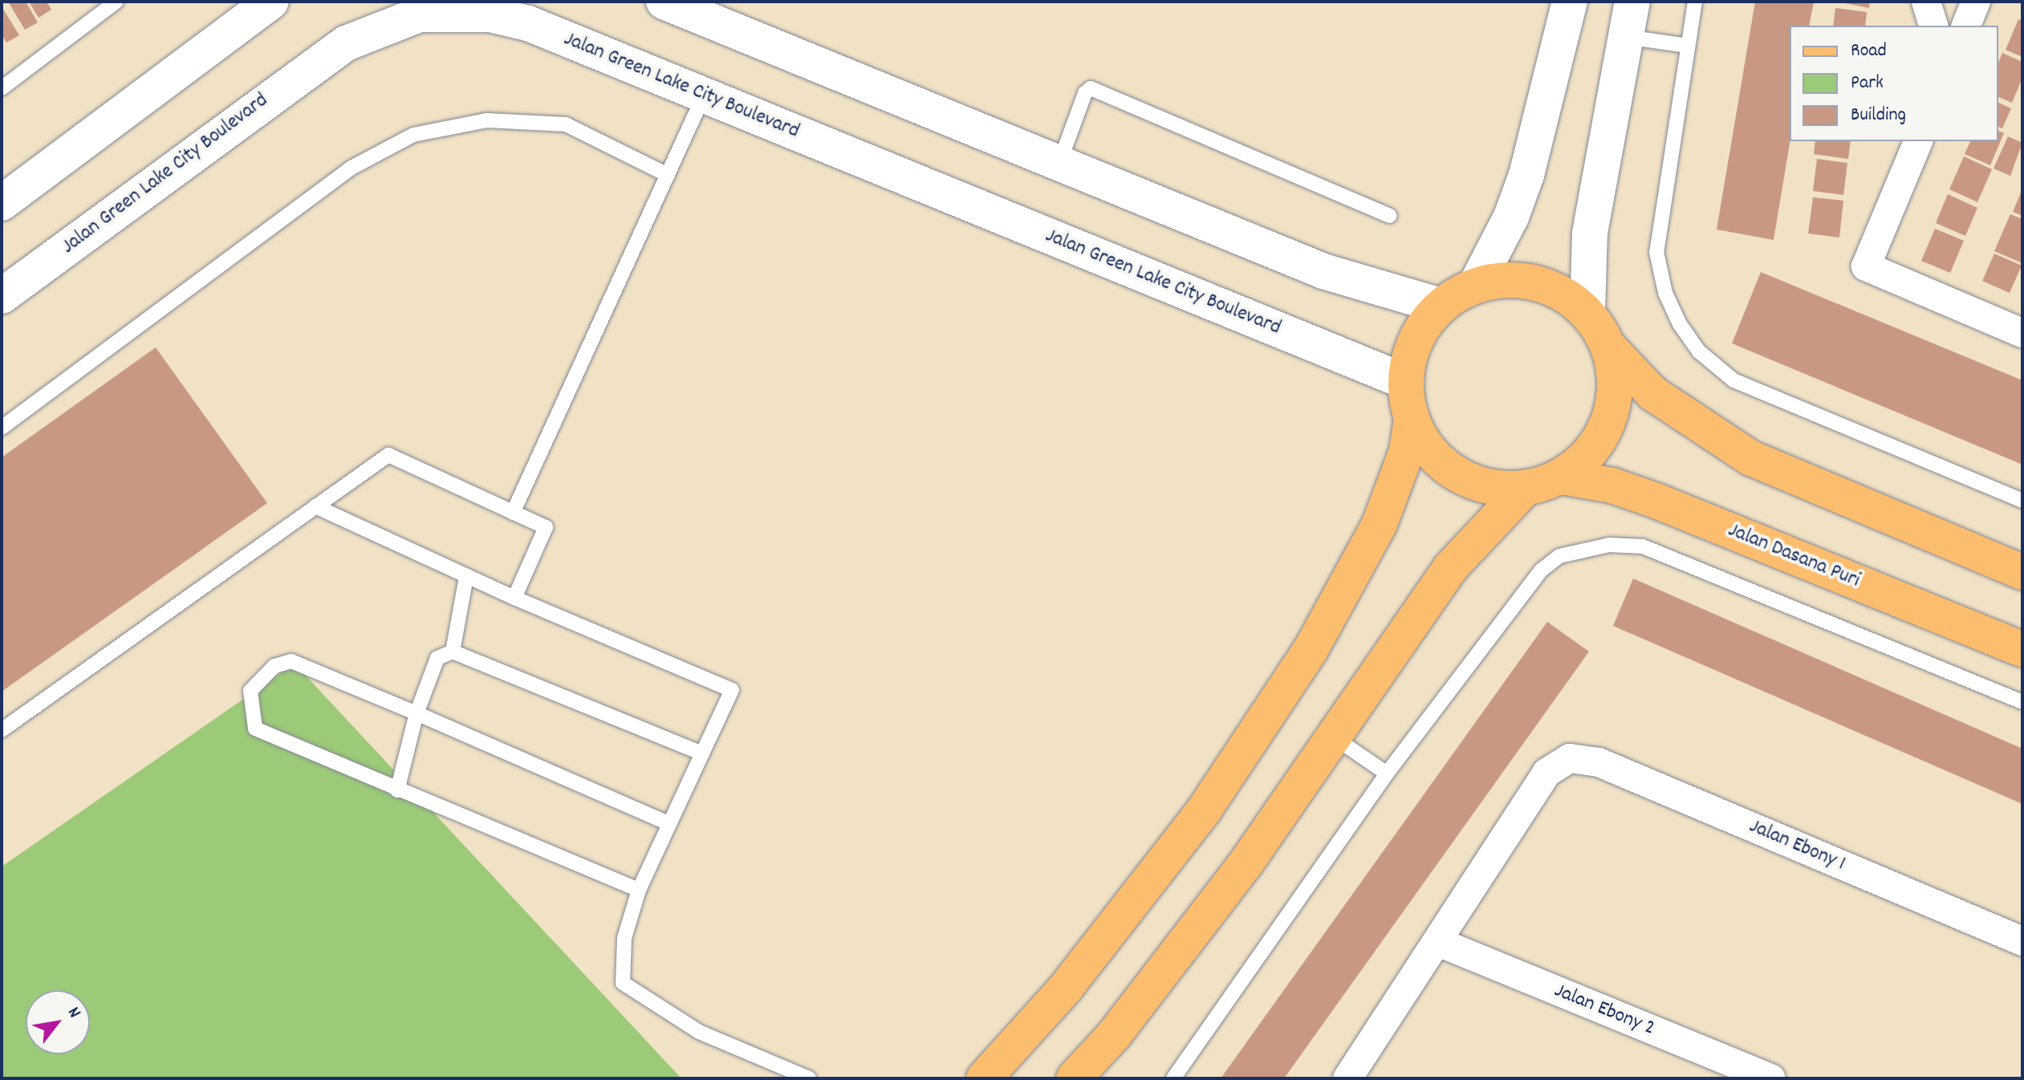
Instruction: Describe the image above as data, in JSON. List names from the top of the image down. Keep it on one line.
{"streets":{"main road":["Jalan Dasana Puri"],"street":["Jalan Green Lake City Boulevard","Jalan Ebony 1","Jalan Ebony 2"]},"crossings":[["Jalan Green Lake City Boulevard","Jalan Dasana Puri"],["Jalan Ebony 1","Jalan Ebony 2"]],"legend":["Road","Park","Building"],"north":"top right"}
